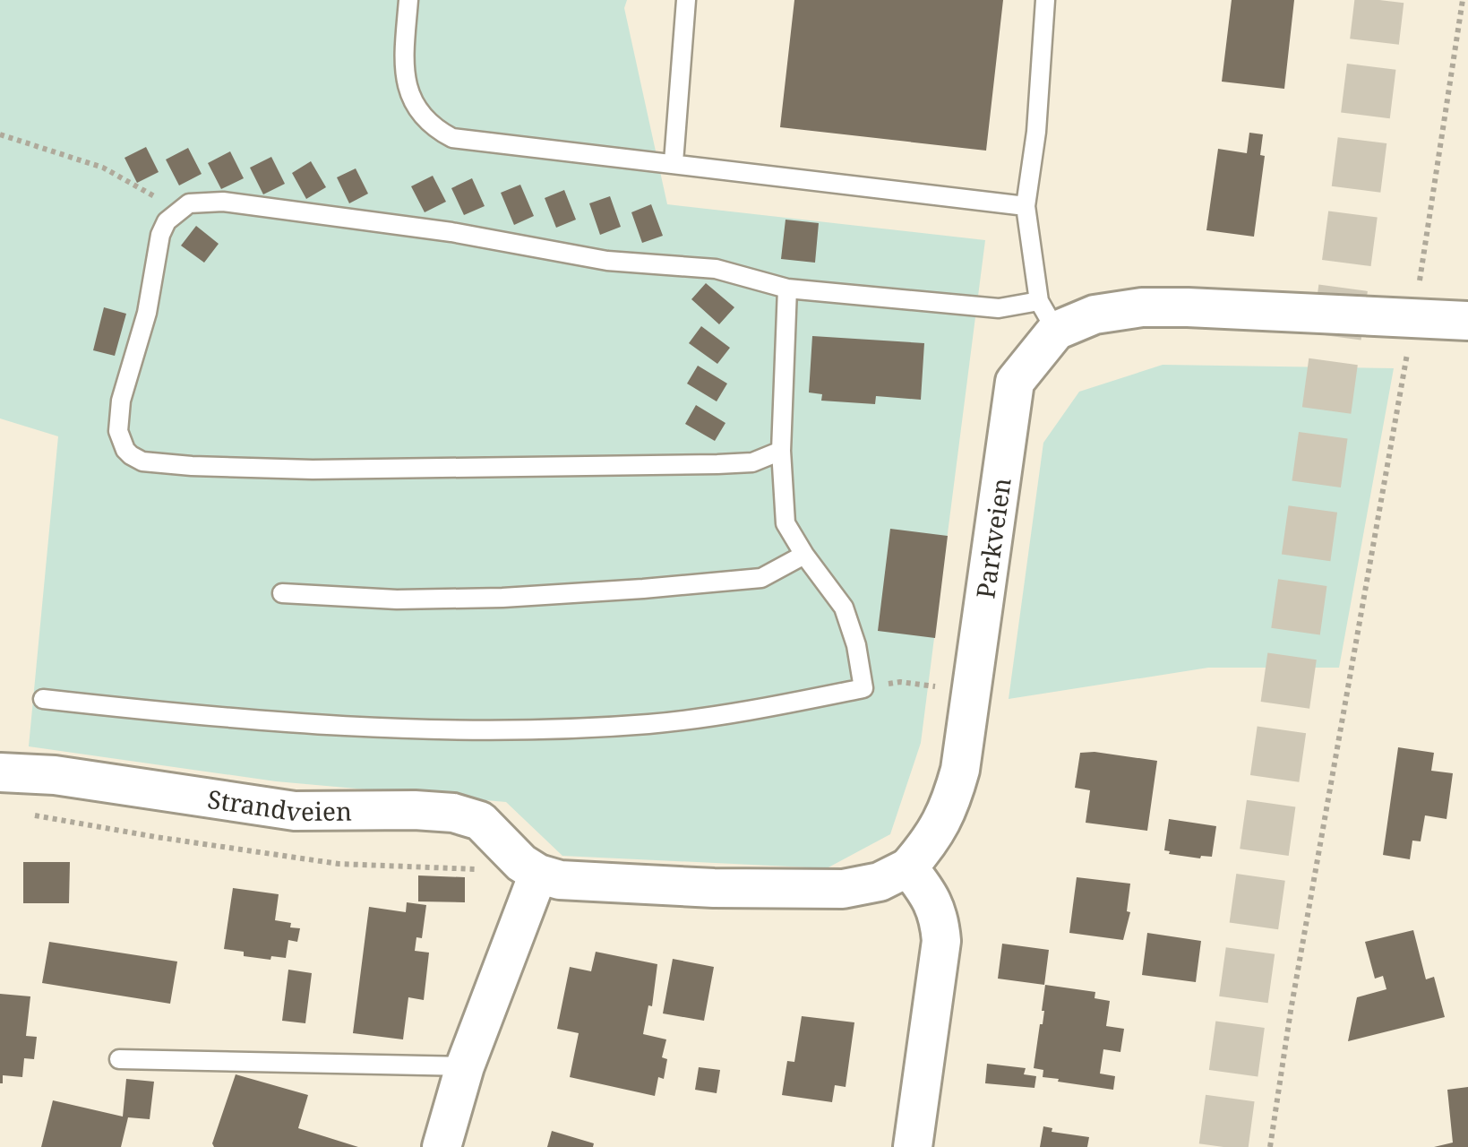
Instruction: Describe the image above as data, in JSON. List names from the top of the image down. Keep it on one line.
{"streets":{"street":["Parkveien","Strandveien"]},"crossings":[["Parkveien","Strandveien"]]}
